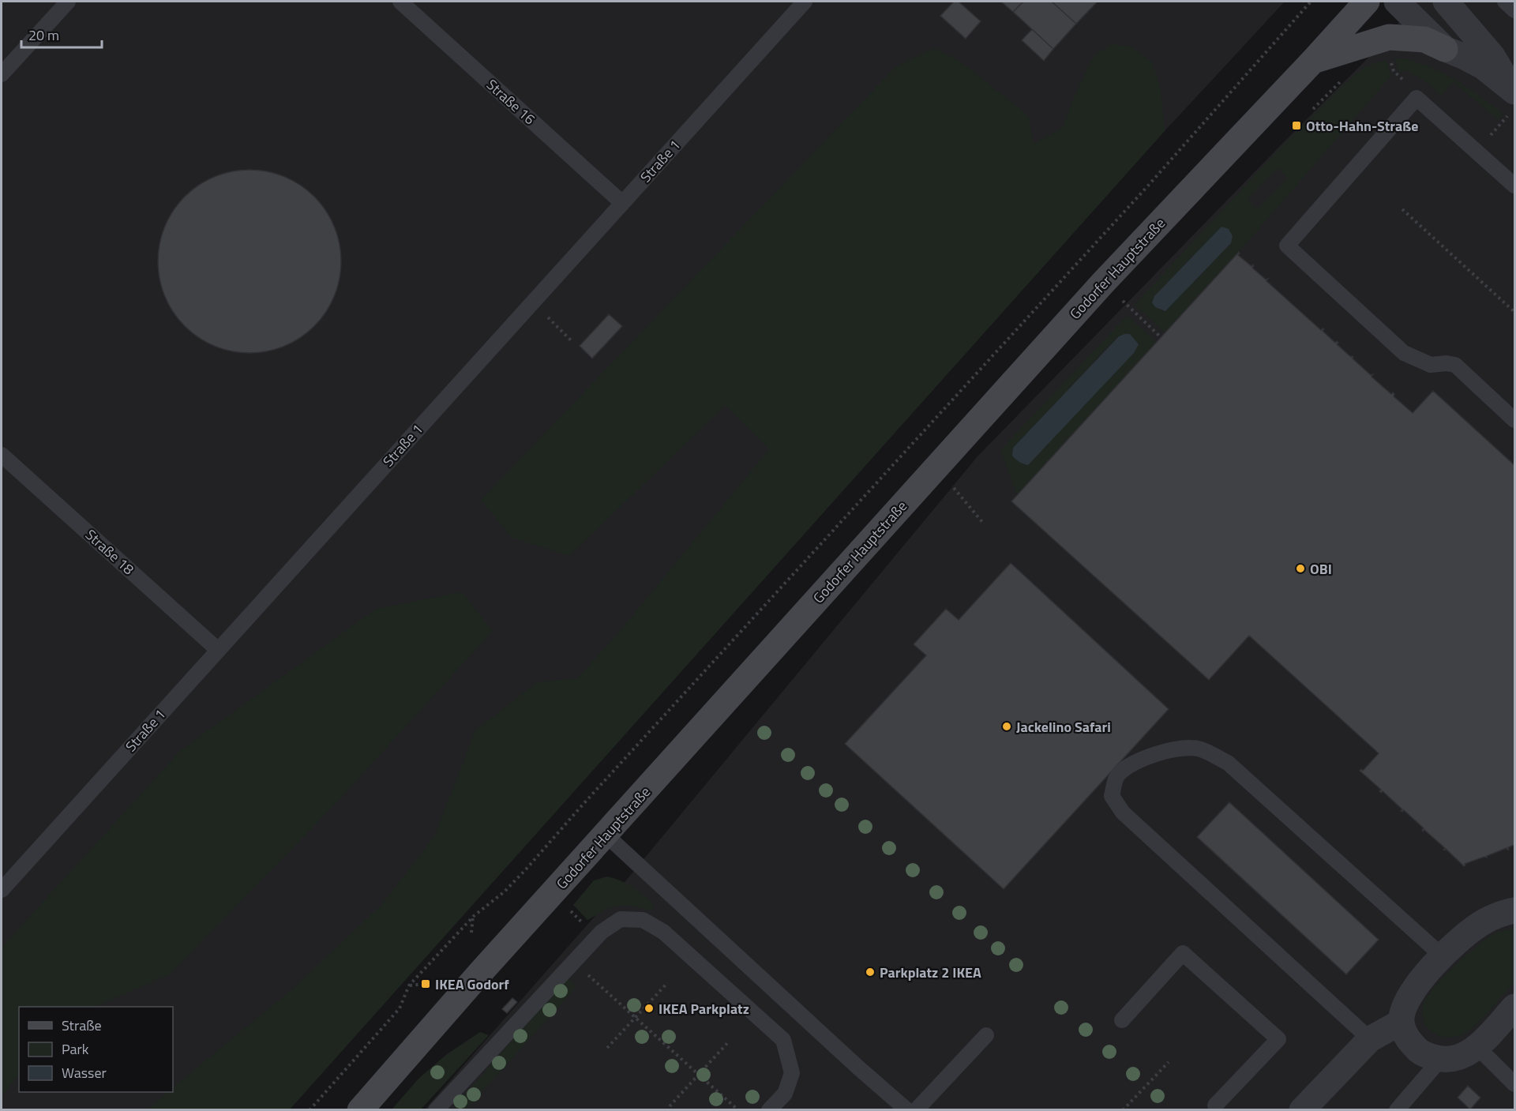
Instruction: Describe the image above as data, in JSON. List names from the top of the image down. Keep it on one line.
{"streets":{"main road":["Godorfer Hauptstraße"],"lane":["Straße 16","Straße 1","Straße 18"]},"crossings":[["Straße 16","Straße 1"],["Straße 1","Straße 18"]],"places":{"transit":["Otto-Hahn-Straße","IKEA Godorf"],"other":["OBI","Jackelino Safari","Parkplatz 2 IKEA","IKEA Parkplatz"]},"legend":["Straße","Park","Wasser"],"scale_bar":"20 m"}
